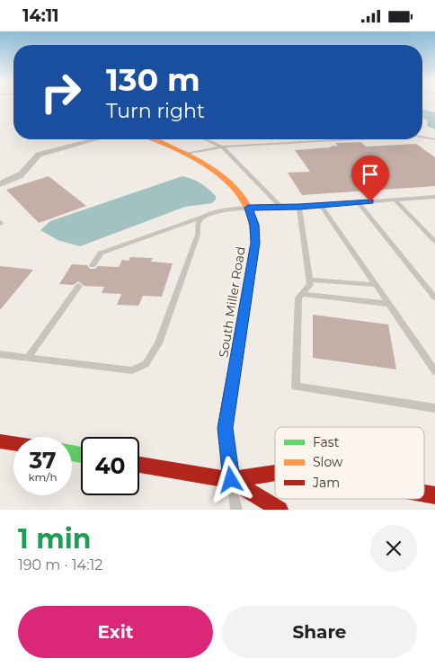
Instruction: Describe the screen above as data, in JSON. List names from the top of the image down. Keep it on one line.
{"streets":{"street":["South Miller Road"]},"legend":["Fast","Slow","Jam"],"page":{"status":"14:11","turn":["130 m","Turn right"],"speed":"37 km/h","limit":"40","heading":["1 min","190 m · 14:12"],"buttons":["Exit","Share"]}}
